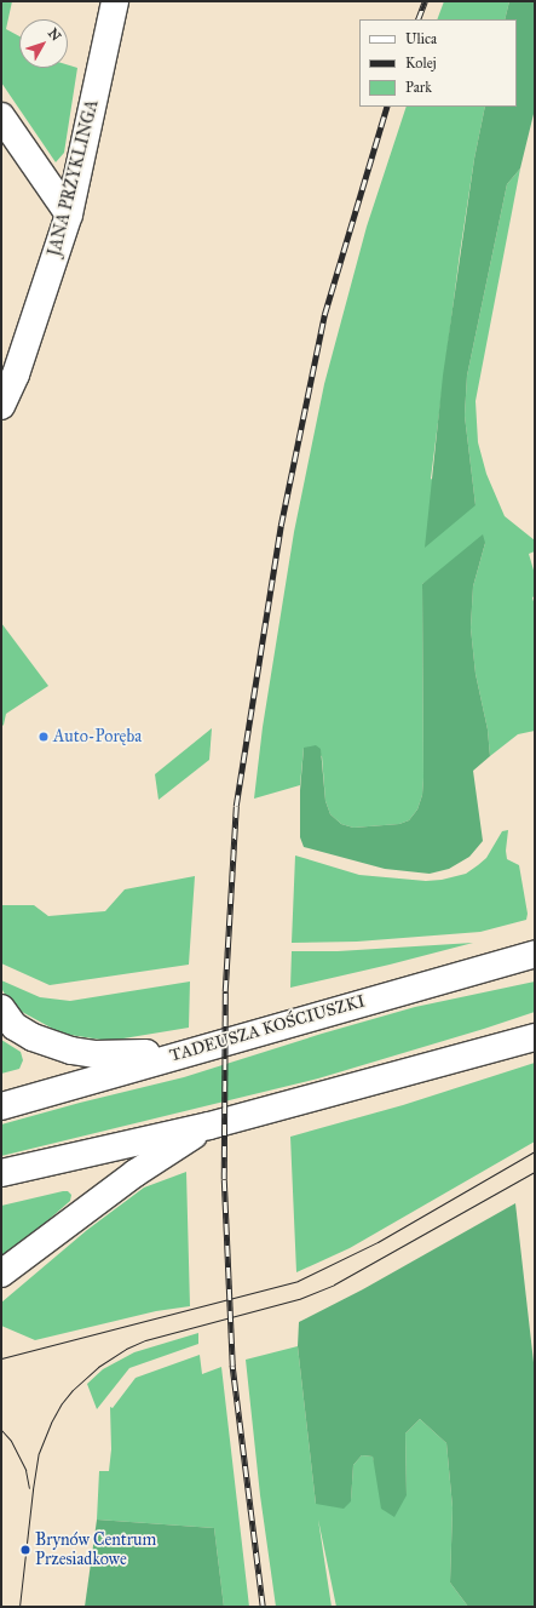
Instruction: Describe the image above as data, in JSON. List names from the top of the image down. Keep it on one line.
{"streets":{"main road":["JANA PRZYKLINGA","TADEUSZA KOŚCIUSZKI"]},"places":["Auto-Poręba","Brynów Centrum Przesiadkowe"],"legend":["Ulica","Kolej","Park"],"north":"top right"}
